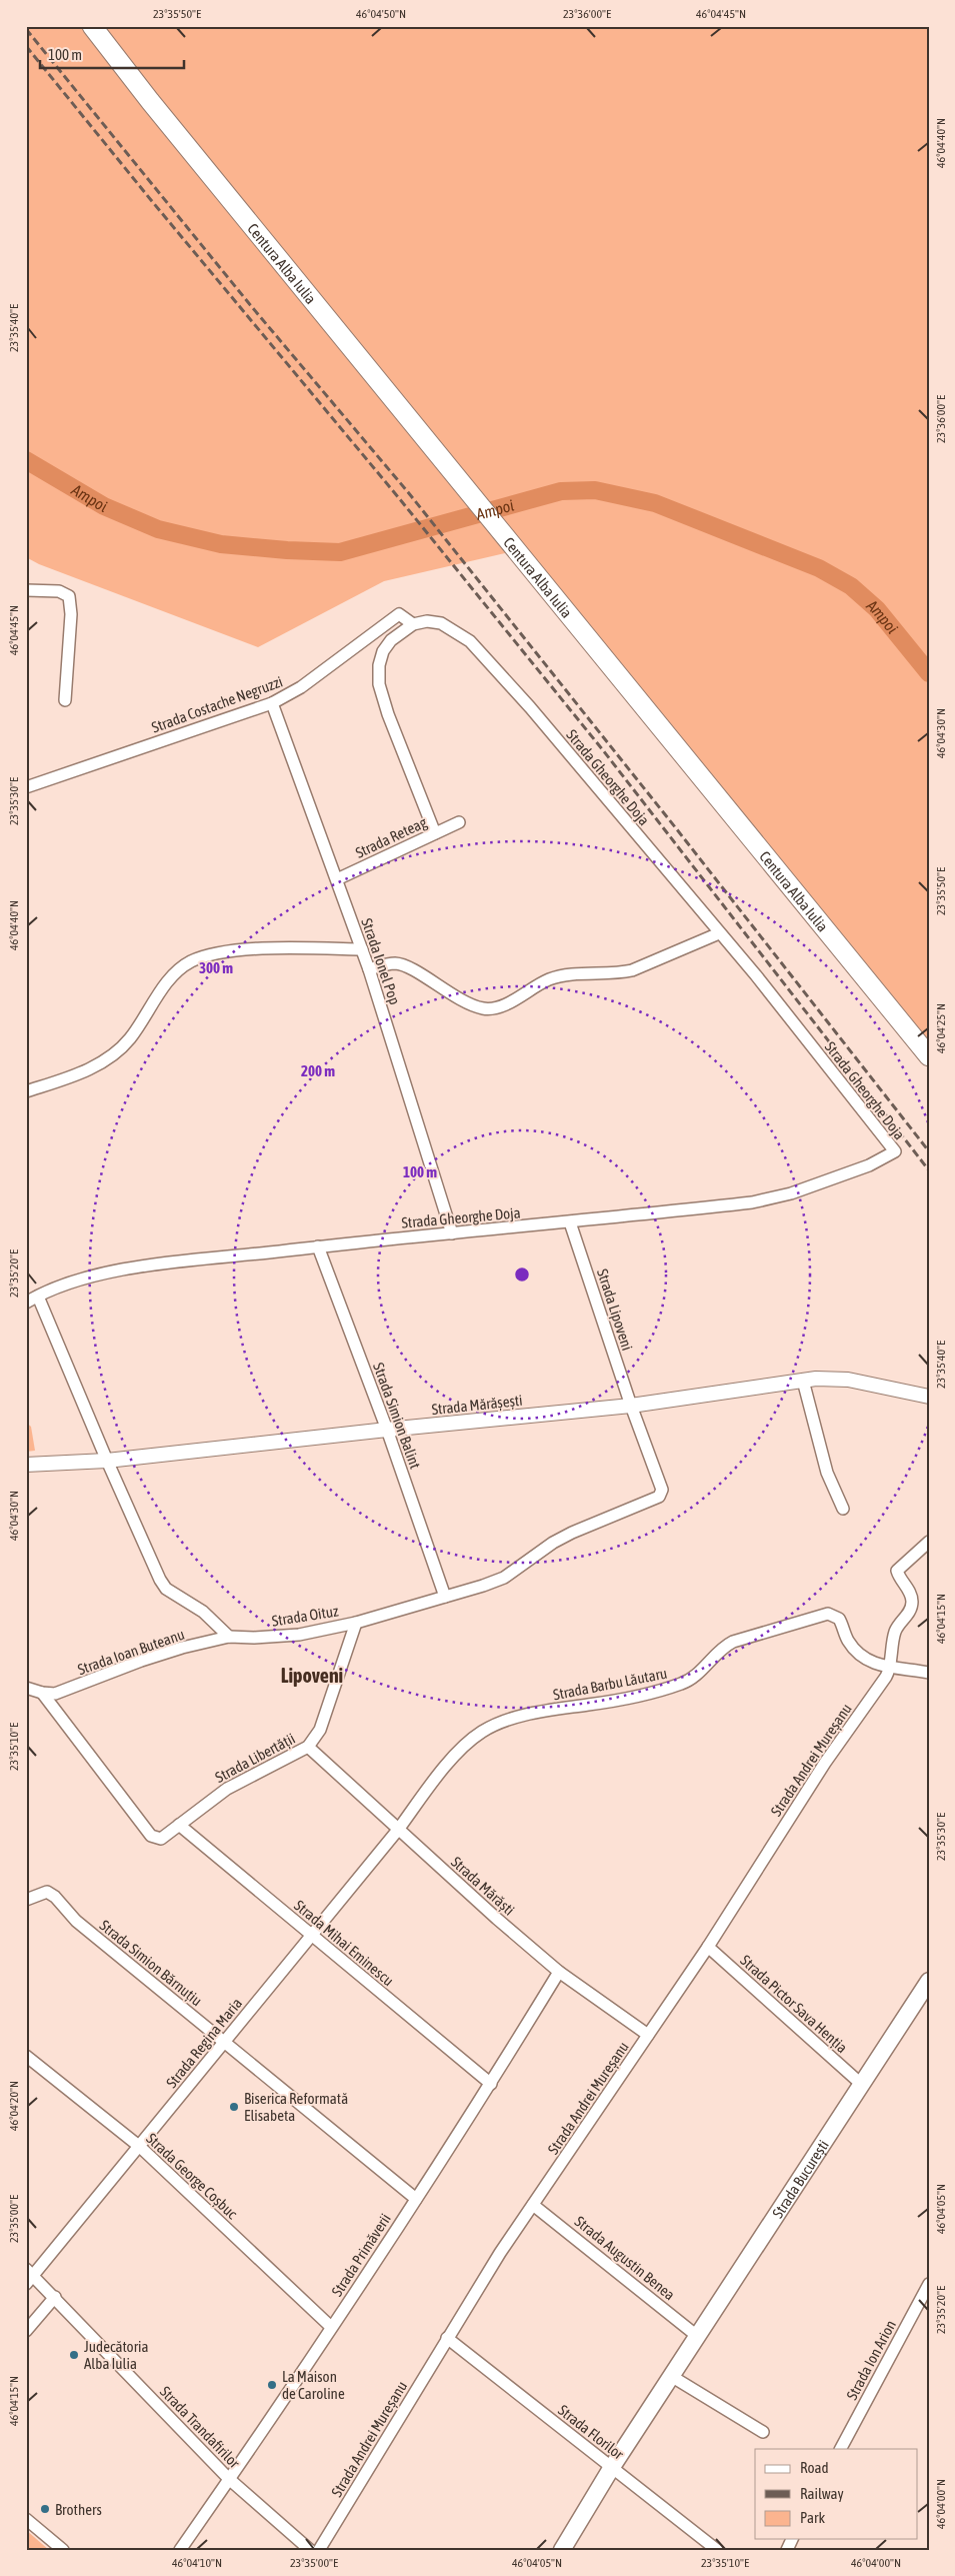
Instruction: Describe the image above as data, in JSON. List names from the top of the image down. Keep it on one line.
{"streets":{"main road":["Centura Alba Iulia","Strada București"],"street":["Strada Costache Negruzzi","Strada Gheorghe Doja","Strada Reteag","Strada Ionel Pop","Strada Lipoveni","Strada Mărășești","Strada Simion Balint","Strada Oituz","Strada Ioan Buteanu","Strada Barbu Lăutaru","Strada Libertății","Strada Andrei Mureșanu","Strada Mărăști","Strada Mihai Eminescu","Strada Simion Bărnuțiu","Strada Pictor Sava Henția","Strada Regina Maria","Strada George Coșbuc","Strada Primăverii","Strada Augustin Benea","Strada Ion Arion","Strada Trandafirilor","Strada Florilor"]},"crossings":[["Strada Costache Negruzzi","Strada Gheorghe Doja"],["Strada Costache Negruzzi","Strada Ionel Pop"],["Strada Gheorghe Doja","Strada Ionel Pop"],["Strada Gheorghe Doja","Strada Lipoveni"],["Strada Gheorghe Doja","Strada Simion Balint"],["Strada Reteag","Strada Ionel Pop"],["Strada Lipoveni","Strada Mărășești"],["Strada Lipoveni","Strada Oituz"],["Strada Mărășești","Strada Simion Balint"],["Strada Mărășești","Strada Oituz"],["Strada Simion Balint","Strada Oituz"],["Strada Oituz","Strada Ioan Buteanu"],["Strada Oituz","Strada Libertății"],["Strada Ioan Buteanu","Strada Libertății"],["Strada Barbu Lăutaru","Strada Andrei Mureșanu"],["Strada Barbu Lăutaru","Strada Mărăști"],["Strada Barbu Lăutaru","Strada Regina Maria"],["Strada Libertății","Strada Mărăști"],["Strada Libertății","Strada Mihai Eminescu"],["Strada Andrei Mureșanu","Strada Mărăști"],["Strada Andrei Mureșanu","Strada Pictor Sava Henția"],["Strada Andrei Mureșanu","Strada Augustin Benea"],["Strada Andrei Mureșanu","Strada Florilor"],["Strada Mărăști","Strada Regina Maria"],["Strada Mărăști","Strada Primăverii"],["Strada Mihai Eminescu","Strada Regina Maria"],["Strada Mihai Eminescu","Strada Primăverii"],["Strada Simion Bărnuțiu","Strada Regina Maria"],["Strada Simion Bărnuțiu","Strada Primăverii"],["Strada Pictor Sava Henția","Strada București"],["Strada Regina Maria","Strada George Coșbuc"],["Strada Regina Maria","Strada Trandafirilor"],["Strada George Coșbuc","Strada Primăverii"],["Strada București","Strada Augustin Benea"],["Strada București","Strada Florilor"],["Strada Primăverii","Strada Trandafirilor"]],"districts":["Lipoveni"],"water":["Ampoi"],"places":["Biserica Reformată Elisabeta","Judecătoria Alba Iulia","La Maison de Caroline","Brothers"],"legend":["Road","Railway","Park"],"scale_bar":"100 m","coordinates":["23°35'50\"E","46°04'50\"N","23°36'00\"E","46°04'45\"N","46°04'40\"N","23°35'40\"E","46°04'30\"N","23°35'30\"E","46°04'25\"N","23°35'20\"E","46°04'15\"N","23°35'10\"E","46°04'20\"N","46°04'05\"N","23°35'00\"E","46°04'00\"N","46°04'10\"N"],"rings":["300 m","200 m","100 m"]}
